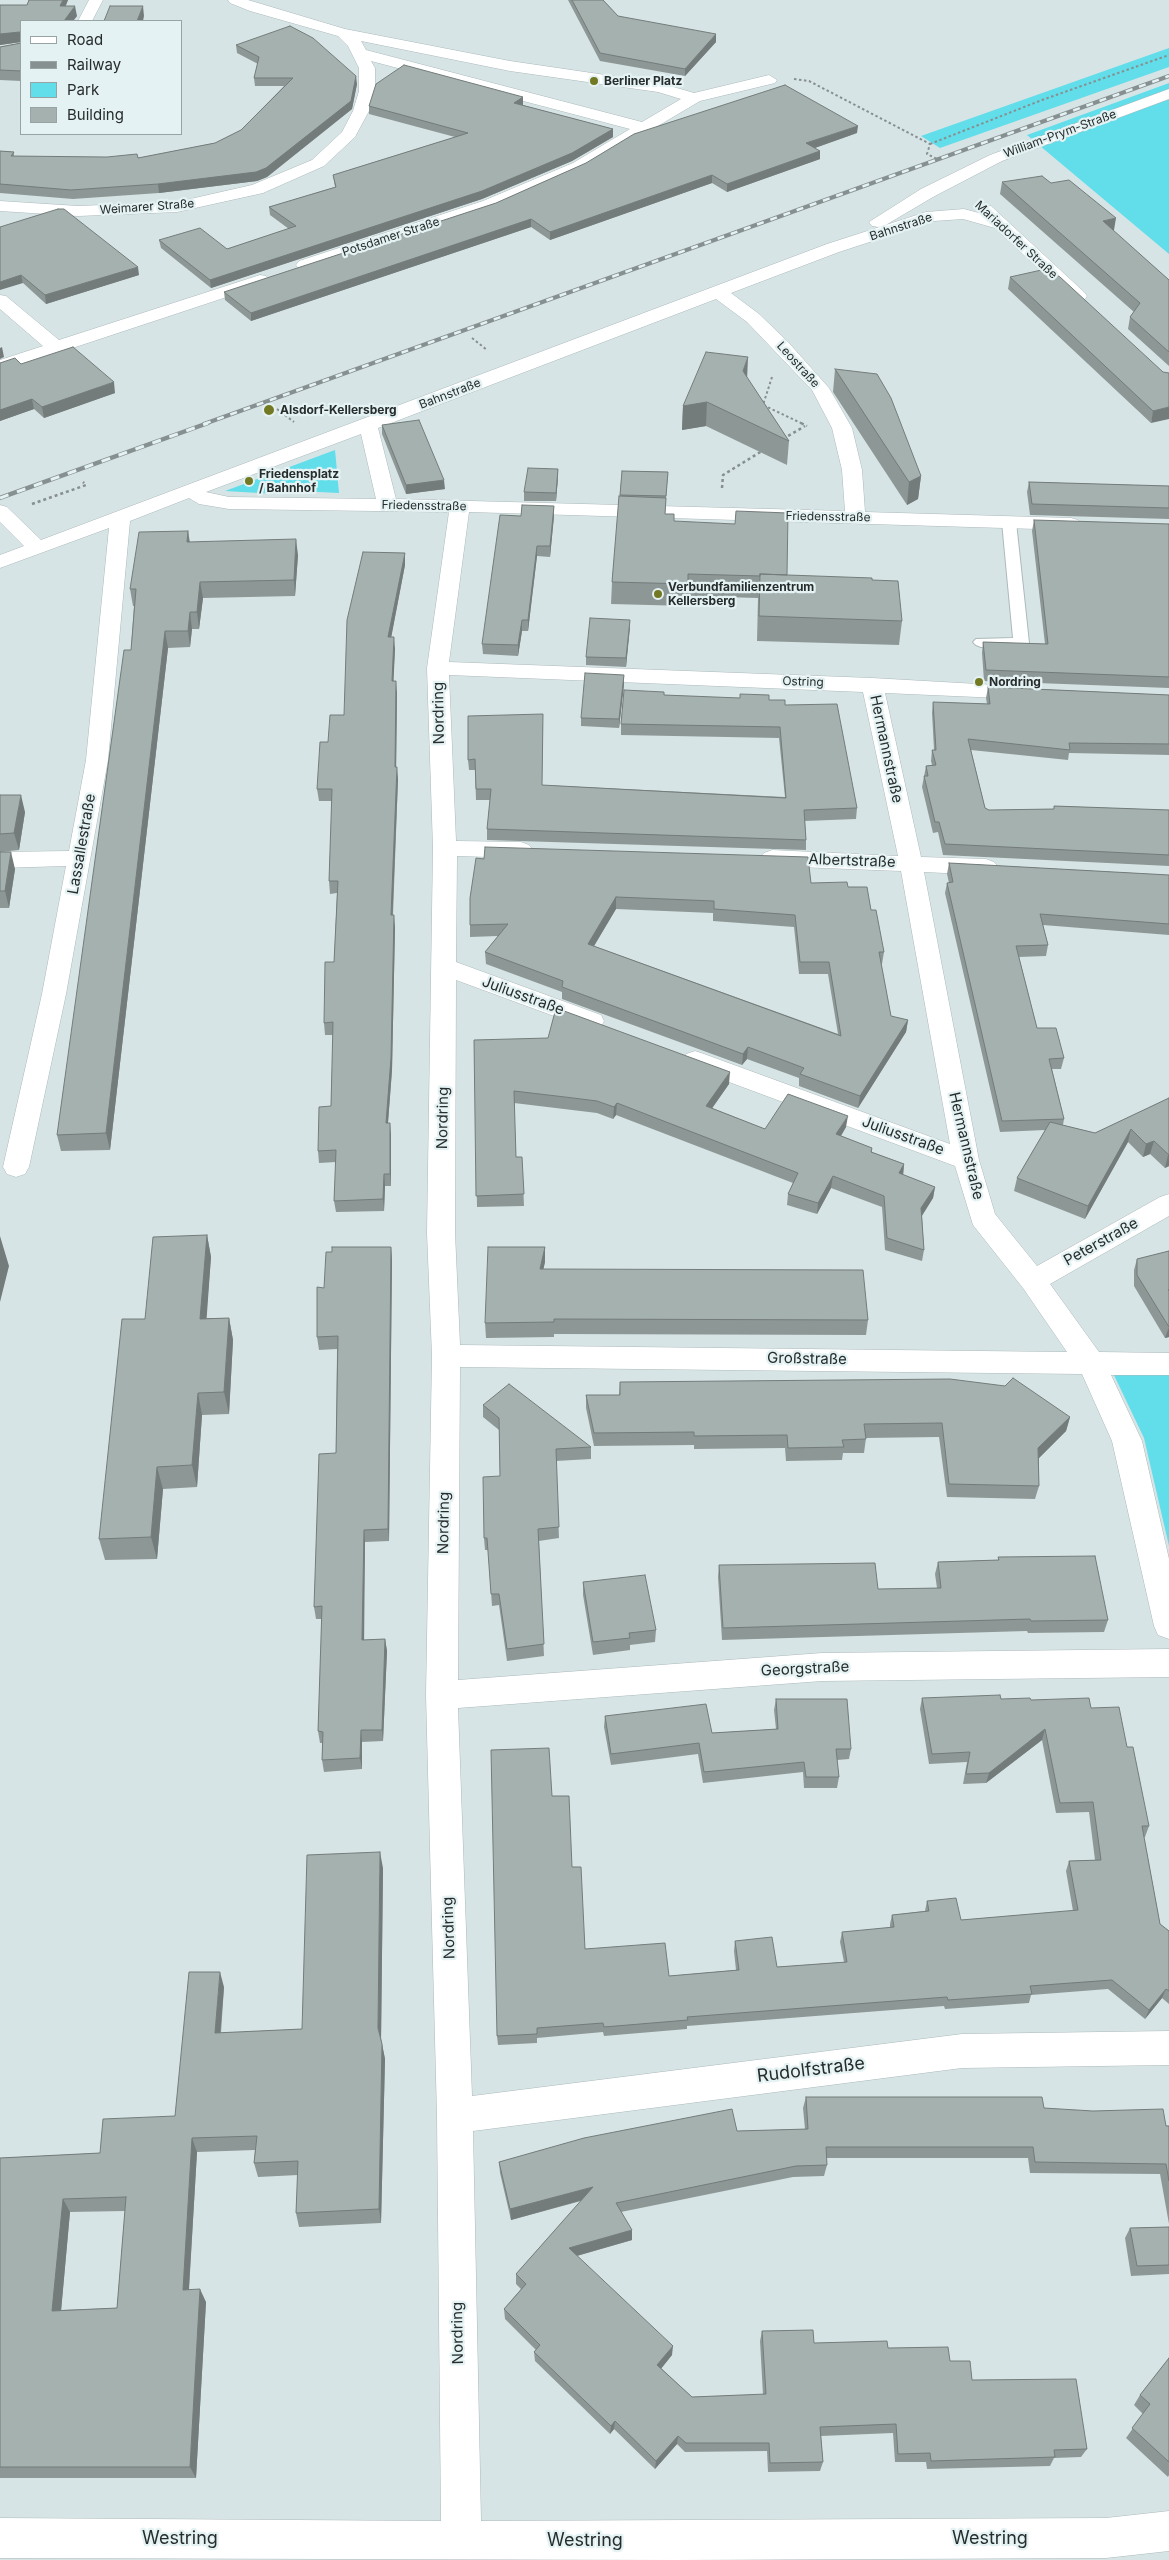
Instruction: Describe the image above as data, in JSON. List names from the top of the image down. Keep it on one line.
{"streets":{"street":["William-Prym-Straße","Weimarer Straße","Bahnstraße","Potsdamer Straße","Mariadorfer Straße","Leostraße","Friedensstraße","Ostring","Nordring","Hermannstraße","Lassallestraße","Albertstraße","Juliusstraße","Peterstraße","Großstraße","Georgstraße","Rudolfstraße","Westring"]},"crossings":[["William-Prym-Straße","Bahnstraße"],["William-Prym-Straße","Mariadorfer Straße"],["Bahnstraße","Mariadorfer Straße"],["Bahnstraße","Leostraße"],["Bahnstraße","Friedensstraße"],["Bahnstraße","Lassallestraße"],["Leostraße","Friedensstraße"],["Friedensstraße","Nordring"],["Ostring","Nordring"],["Ostring","Hermannstraße"],["Nordring","Juliusstraße"],["Nordring","Großstraße"],["Nordring","Georgstraße"],["Nordring","Rudolfstraße"],["Nordring","Westring"],["Hermannstraße","Albertstraße"],["Hermannstraße","Juliusstraße"],["Hermannstraße","Peterstraße"],["Hermannstraße","Großstraße"]],"places":["Berliner Platz","Alsdorf-Kellersberg","Friedensplatz / Bahnhof","Verbundfamilienzentrum Kellersberg","Nordring"],"legend":["Road","Railway","Park","Building"]}
